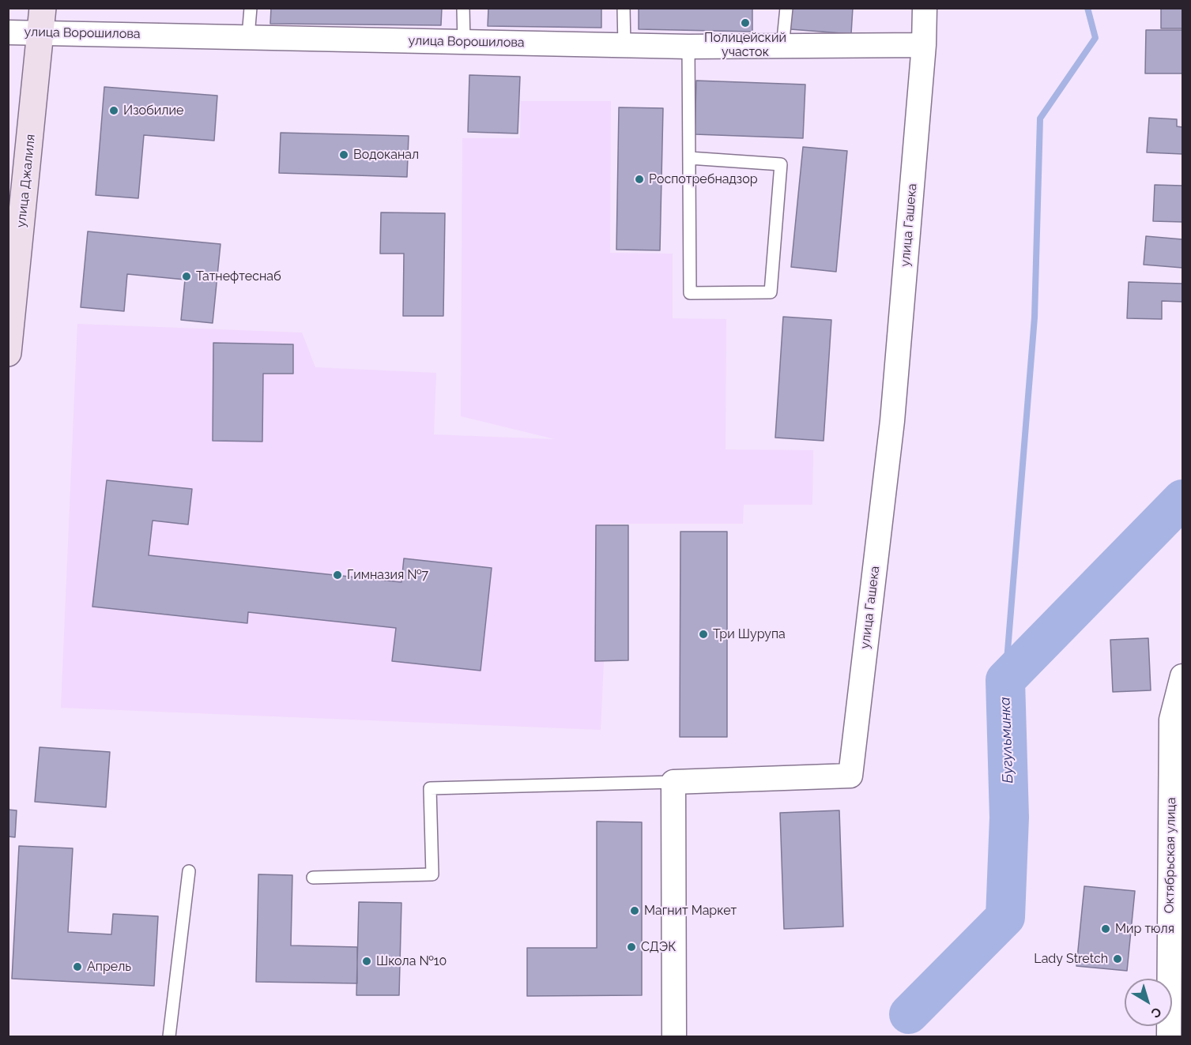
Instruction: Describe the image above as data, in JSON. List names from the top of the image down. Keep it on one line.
{"streets":{"main road":["улица Джалиля"],"street":["улица Ворошилова","улица Гашека","Октябрьская улица"]},"crossings":[["улица Ворошилова","улица Джалиля"],["улица Ворошилова","улица Гашека"]],"water":["Бугульминка"],"places":["Полицейский участок","Изобилие","Водоканал","Роспотребнадзор","Татнефтеснаб","Гимназия №7","Три Шурупа","Магнит Маркет","Мир тюля","СДЭК","Lady Stretch","Школа №10","Апрель"],"north":"bottom right"}
